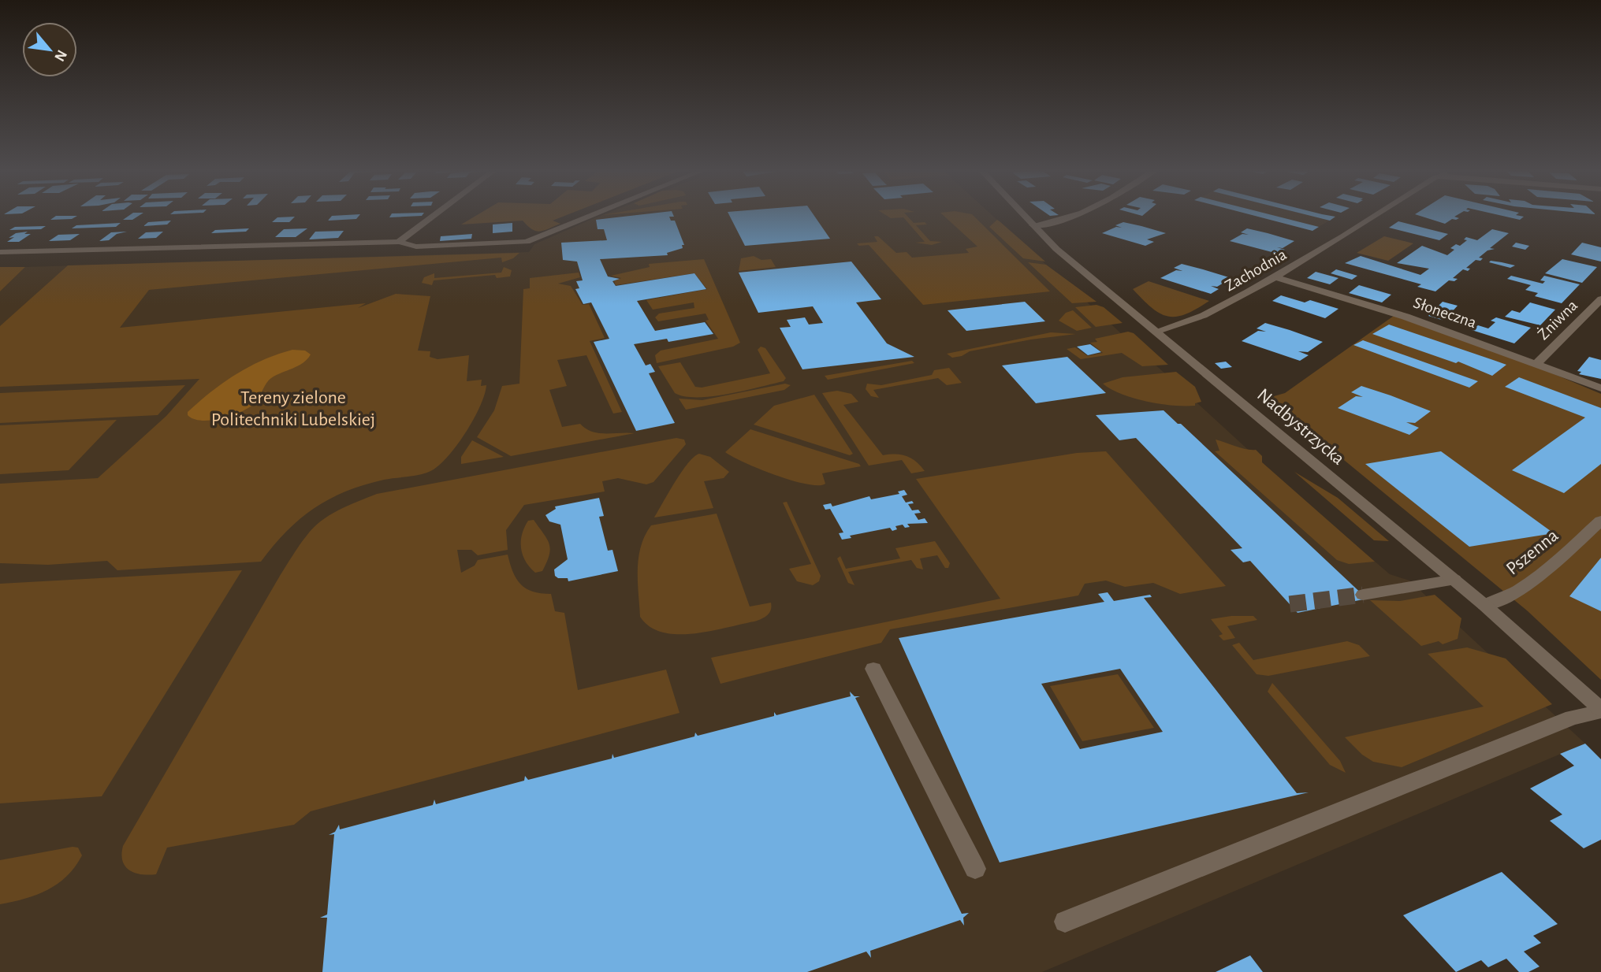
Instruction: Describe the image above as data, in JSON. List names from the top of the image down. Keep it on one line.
{"streets":{"street":["Zachodnia","Słoneczna","Żniwna","Nadbystrzycka","Pszenna"]},"crossings":[["Zachodnia","Słoneczna"],["Zachodnia","Nadbystrzycka"],["Słoneczna","Żniwna"],["Nadbystrzycka","Pszenna"]],"parks":["Tereny zielone Politechniki Lubelskiej"],"north":"bottom right"}
